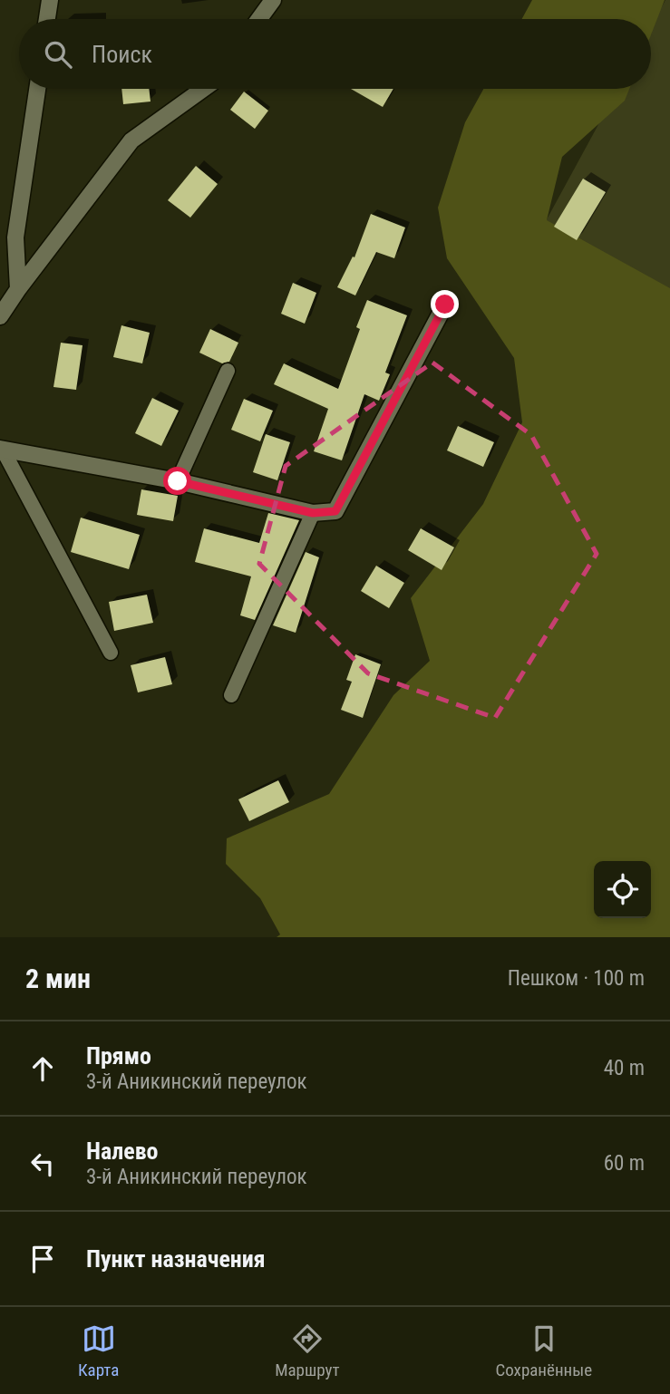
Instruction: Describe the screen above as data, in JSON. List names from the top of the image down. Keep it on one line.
{"page":{"search":"Поиск","heading":["2 мин","Пешком · 100 m"],"list":[["Прямо","3-й Аникинский переулок","40 m"],["Налево","3-й Аникинский переулок","60 m"],"Пункт назначения"],"nav":["Карта","Маршрут","Сохранённые"]}}
